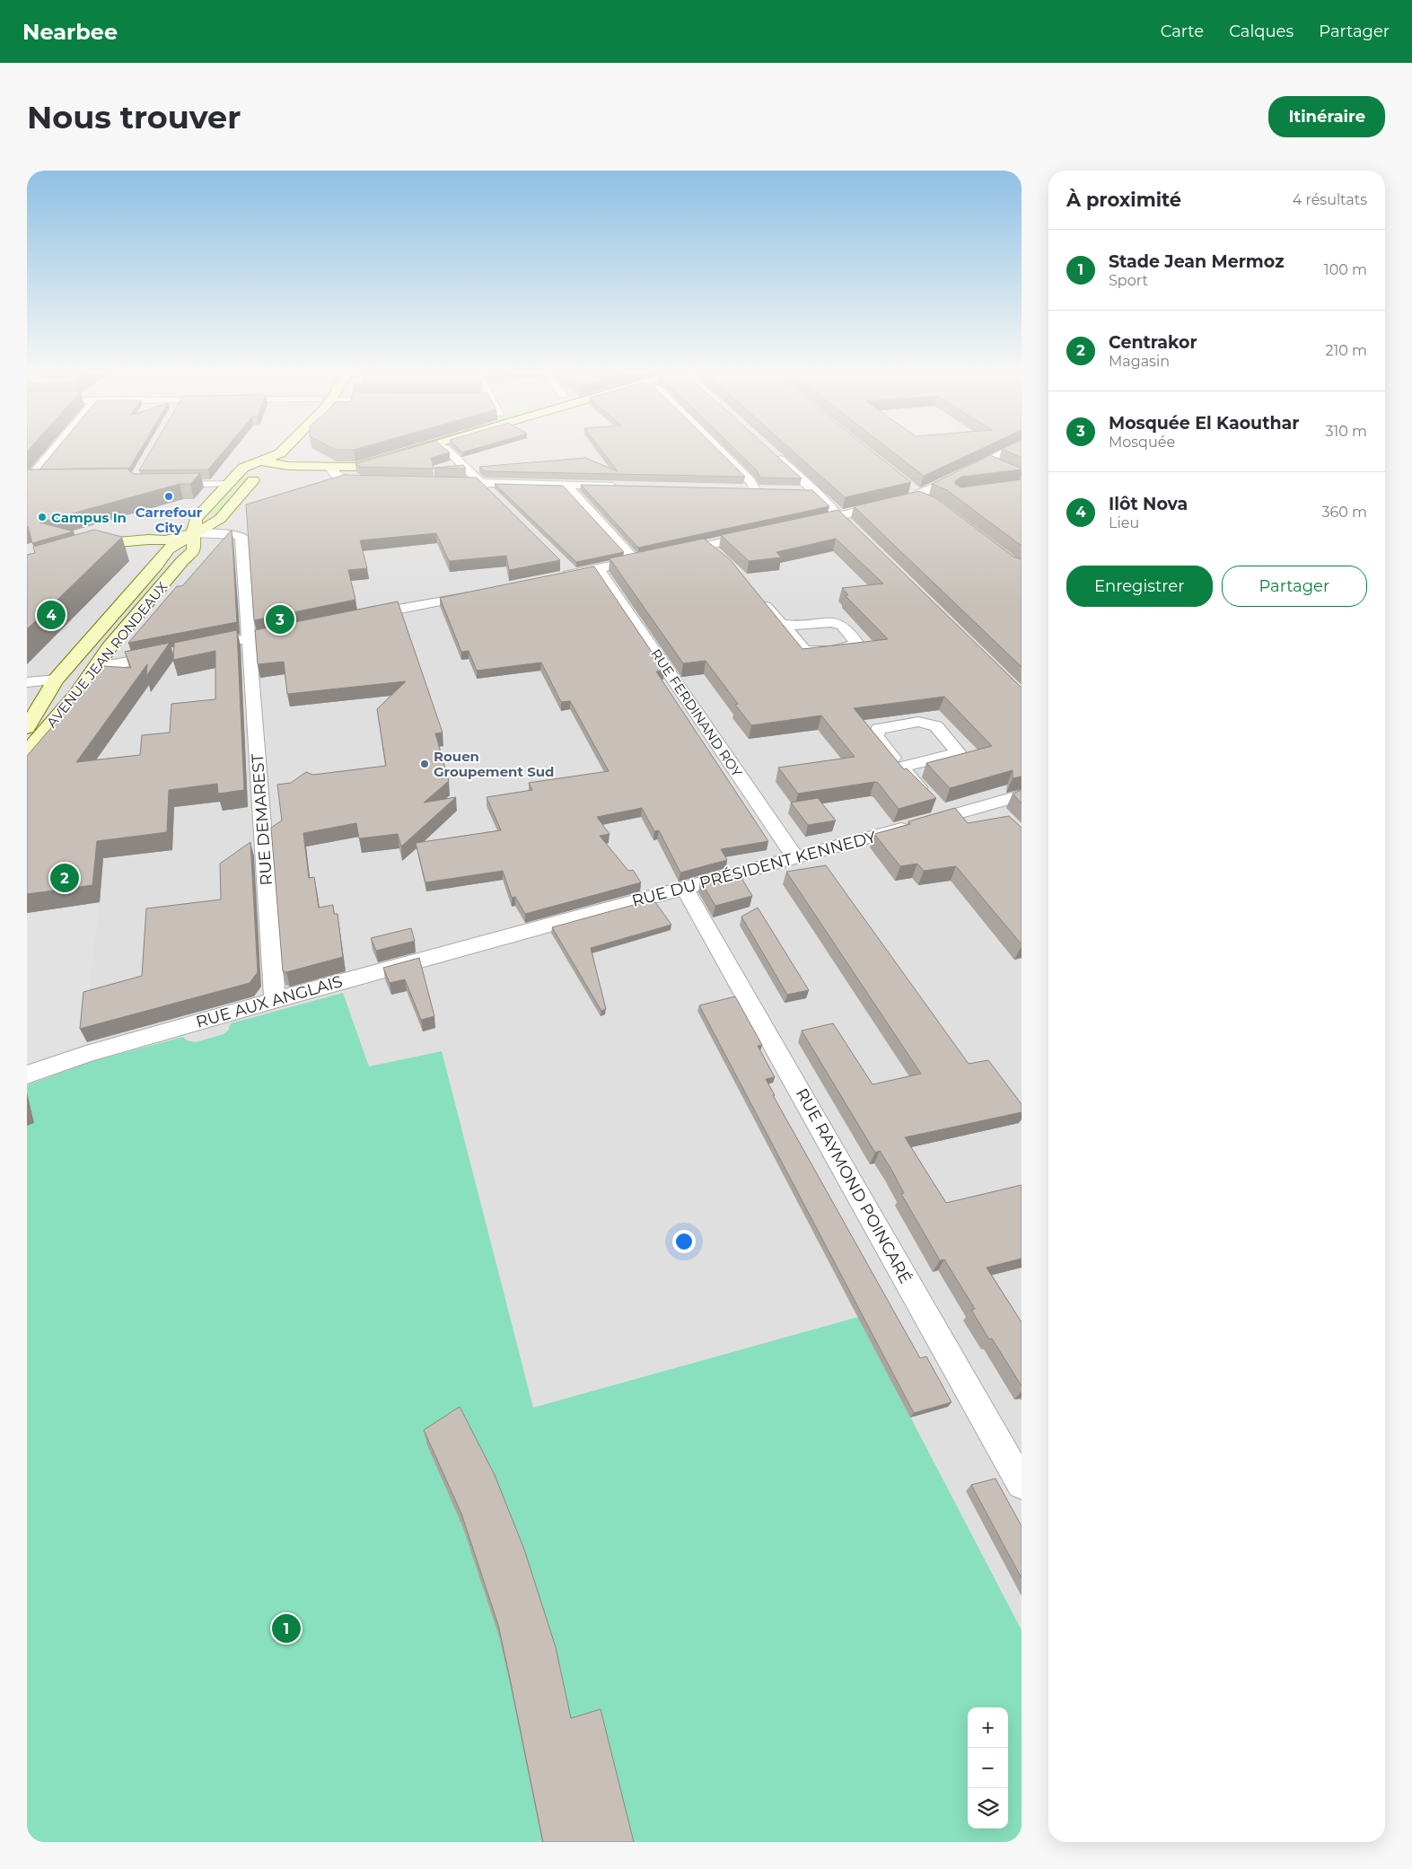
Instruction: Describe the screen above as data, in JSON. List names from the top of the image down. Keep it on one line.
{"streets":{"main road":["AVENUE JEAN RONDEAUX"],"street":["RUE FERDINAND ROY","RUE DEMAREST","RUE DU PRÉSIDENT KENNEDY","RUE AUX ANGLAIS","RUE RAYMOND POINCARÉ"]},"crossings":[["AVENUE JEAN RONDEAUX","RUE DEMAREST"],["RUE FERDINAND ROY","RUE DU PRÉSIDENT KENNEDY"],["RUE DEMAREST","RUE AUX ANGLAIS"],["RUE DU PRÉSIDENT KENNEDY","RUE AUX ANGLAIS"],["RUE DU PRÉSIDENT KENNEDY","RUE RAYMOND POINCARÉ"]],"places":["Carrefour City","Campus In","Rouen Groupement Sud"],"page":{"header":"Nearbee","nav":["Carte","Calques","Partager"],"buttons":["Itinéraire",["Enregistrer","Partager"]],"title":"Nous trouver","heading":["À proximité","4 résultats"],"list":[{"mark":"1","name":"Stade Jean Mermoz","note":"Sport","value":"100 m"},{"mark":"2","name":"Centrakor","note":"Magasin","value":"210 m"},{"mark":"3","name":"Mosquée El Kaouthar","note":"Mosquée","value":"310 m"},{"mark":"4","name":"Ilôt Nova","note":"Lieu","value":"360 m"}],"pins":["4","3","2","1"],"map_buttons":["+","−"]}}
